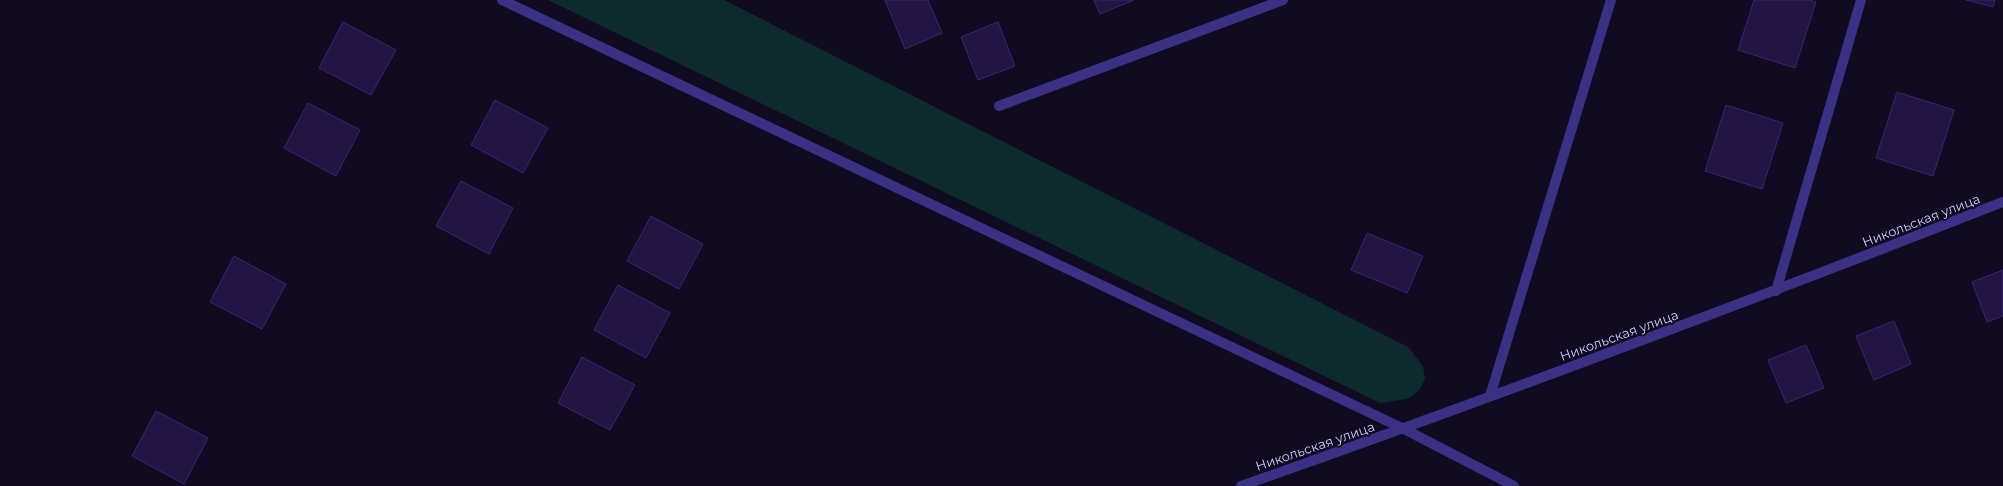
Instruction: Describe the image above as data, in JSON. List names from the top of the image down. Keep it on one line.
{"streets":{"street":["Никольская улица"]}}
